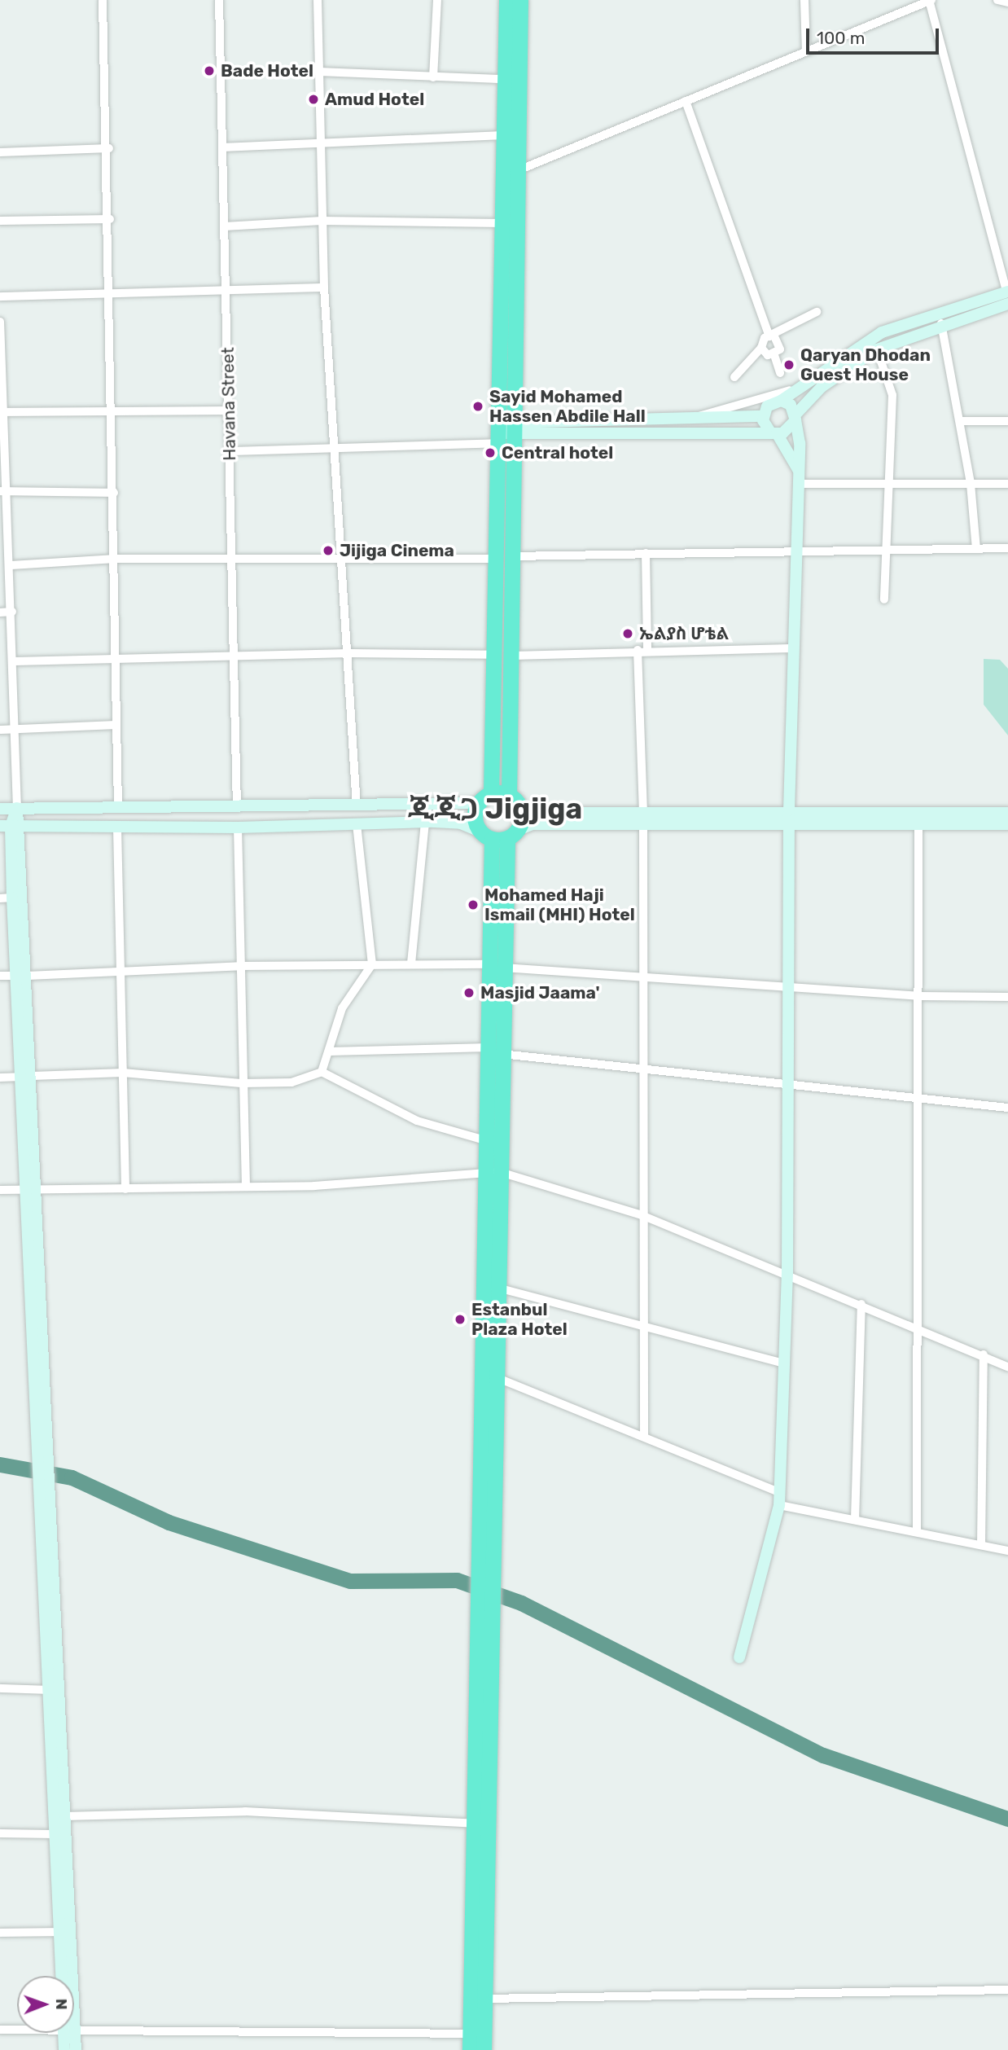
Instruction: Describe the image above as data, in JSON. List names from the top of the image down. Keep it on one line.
{"streets":{"street":["Havana Street"]},"districts":["ጂጂጋ Jigjiga"],"places":["Bade Hotel","Amud Hotel","Qaryan Dhodan Guest House","Sayid Mohamed Hassen Abdile Hall","Central hotel","Jijiga Cinema","ኤልያስ ሆቴል","Mohamed Haji Ismail (MHI) Hotel","Masjid Jaama'","Estanbul Plaza Hotel"],"scale_bar":"100 m","north":"right"}
